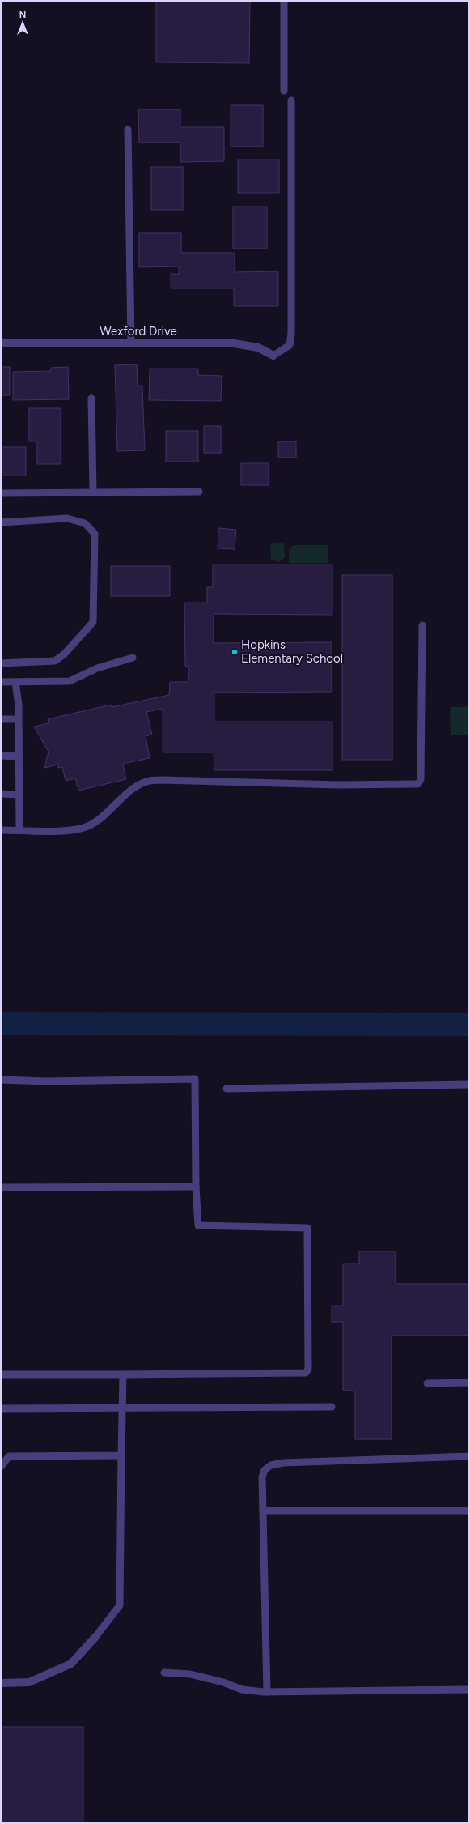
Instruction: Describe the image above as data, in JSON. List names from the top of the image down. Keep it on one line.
{"streets":{"street":["Wexford Drive"]},"places":["Hopkins Elementary School"],"north":"top"}
